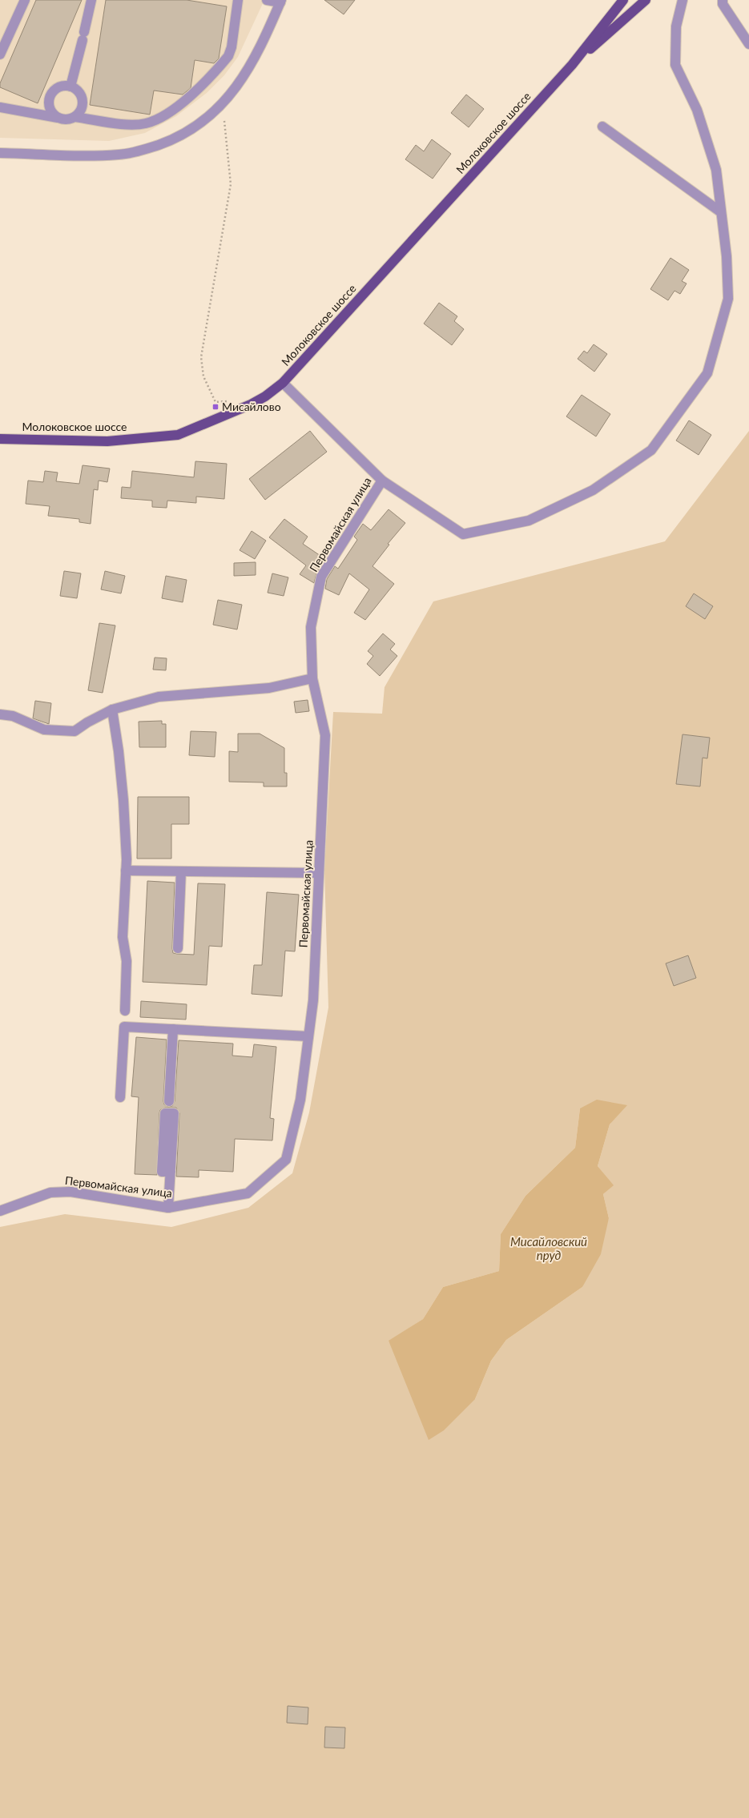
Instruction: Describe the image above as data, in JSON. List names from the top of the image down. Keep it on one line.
{"streets":{"main road":["Молоковское шоссе"],"street":["Первомайская улица"]},"crossings":[["Молоковское шоссе","Первомайская улица"]],"water":["Мисайловский пруд"],"places":{"transit":["Мисайлово"]}}
